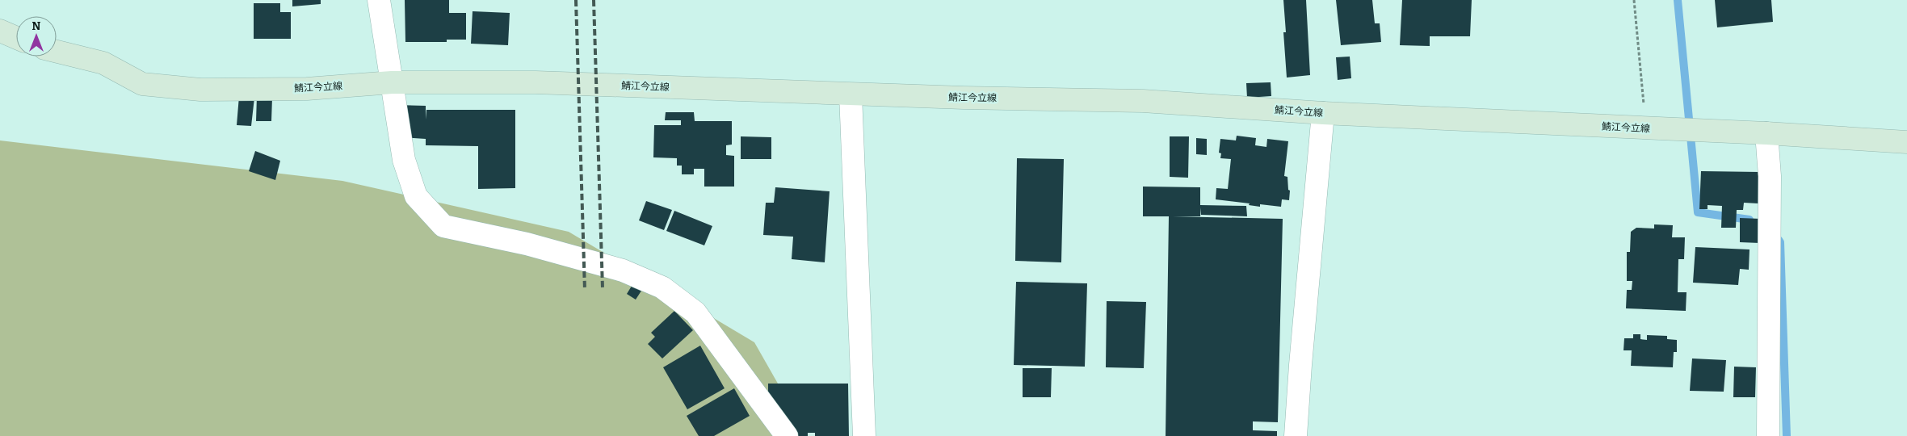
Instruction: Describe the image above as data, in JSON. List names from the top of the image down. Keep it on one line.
{"streets":{"main road":["鯖江今立線"]},"north":"top"}
